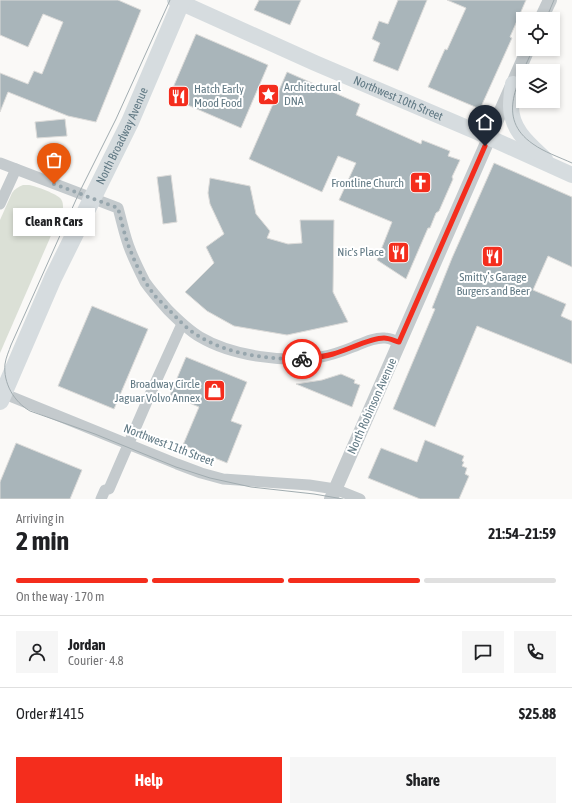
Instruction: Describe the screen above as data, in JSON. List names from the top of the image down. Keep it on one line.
{"streets":{"main road":["Northwest 10th Street","North Broadway Avenue"],"street":["North Robinson Avenue","Northwest 11th Street"]},"crossings":[["Northwest 10th Street","North Broadway Avenue"],["Northwest 10th Street","North Robinson Avenue"],["North Broadway Avenue","Northwest 11th Street"],["North Robinson Avenue","Northwest 11th Street"]],"places":{"place":["Architectural DNA"],"restaurant":["Hatch Early Mood Food","Nic's Place","Smitty’s Garage Burgers and Beer"],"church":["Frontline Church"],"other":["Clean R Cars"],"shop":["Broadway Circle Jaguar Volvo Annex"]},"page":{"bubble":"Clean R Cars","heading":["2 min","Arriving in","21:54–21:59"],"panel":["Jordan","Courier · 4.8","Order #1415","$25.88"],"bar":"On the way · 170 m","buttons":["Help","Share"]}}
